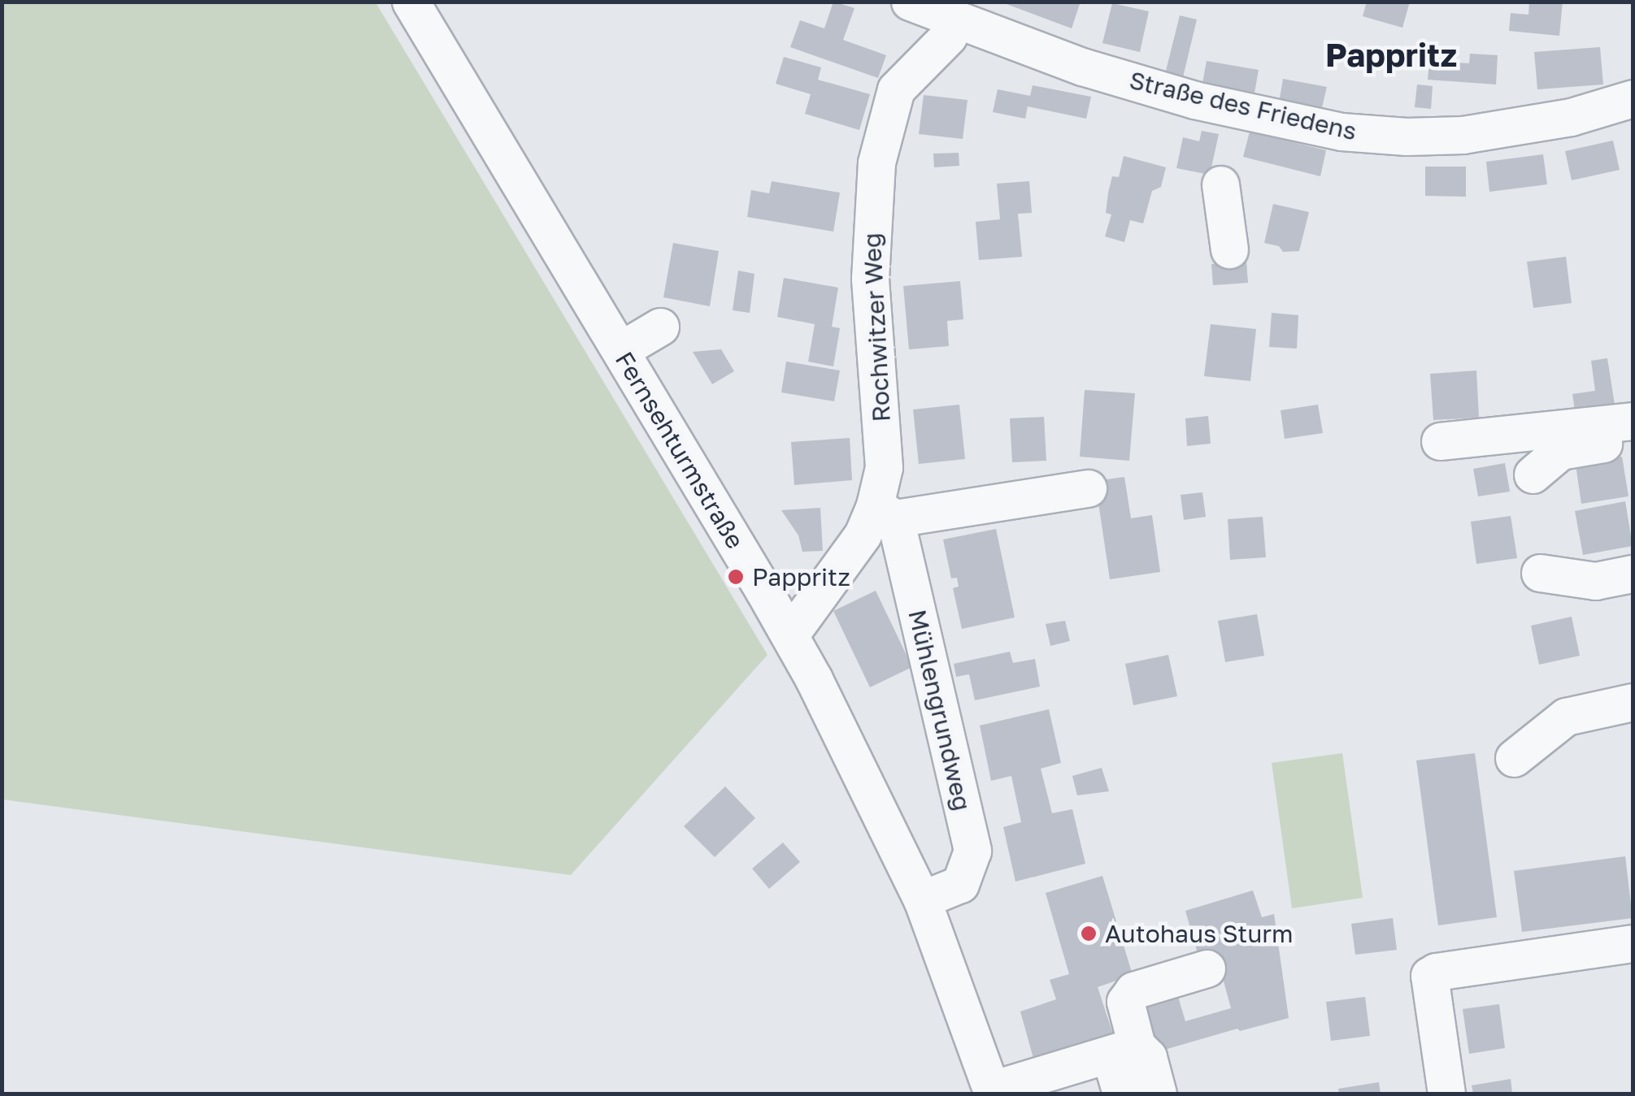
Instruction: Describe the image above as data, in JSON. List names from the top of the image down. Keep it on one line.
{"streets":{"street":["Straße des Friedens","Rochwitzer Weg","Fernsehturmstraße","Mühlengrundweg"]},"crossings":[["Straße des Friedens","Rochwitzer Weg"],["Rochwitzer Weg","Fernsehturmstraße"],["Rochwitzer Weg","Mühlengrundweg"],["Fernsehturmstraße","Mühlengrundweg"]],"districts":["Pappritz"],"places":["Pappritz","Autohaus Sturm"]}
